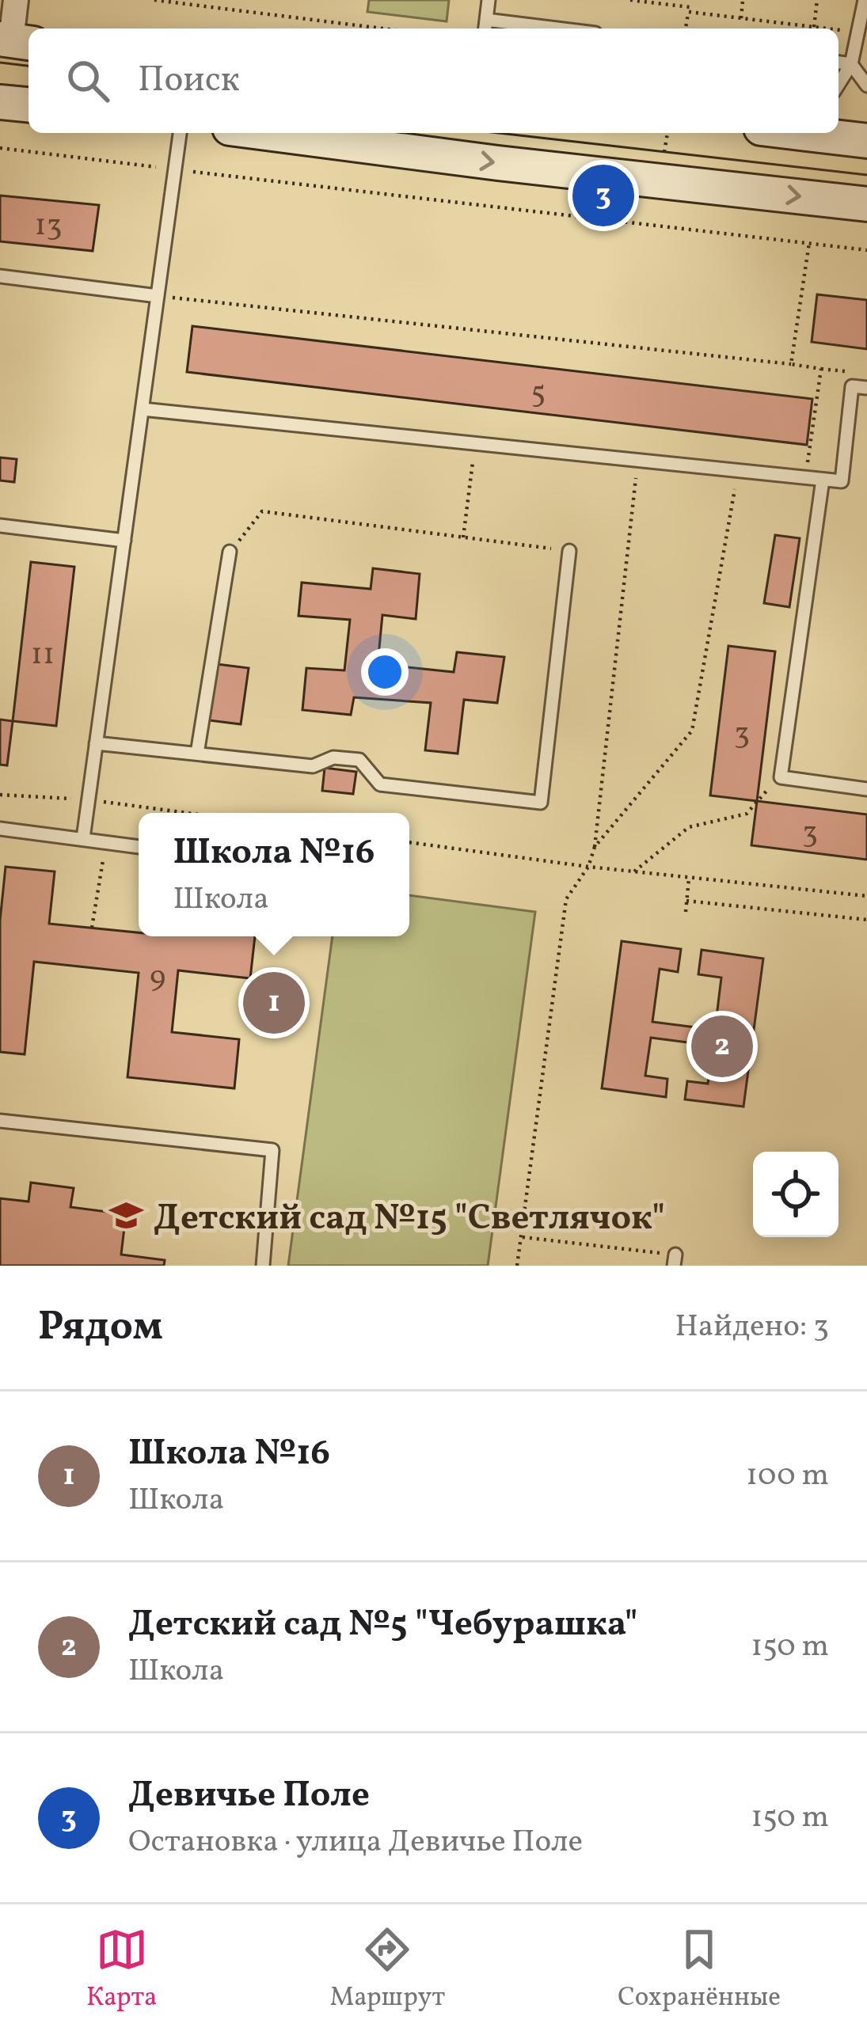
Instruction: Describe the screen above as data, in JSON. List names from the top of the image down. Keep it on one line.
{"places":{"school or university":["Детский сад №15 \"Светлячок\""]},"house_numbers":["13","5","11","3","3","9"],"page":{"search":"Поиск","pins":["3","1","2"],"popup":["Школа №16","Школа"],"heading":["Рядом","Найдено: 3"],"list":[{"mark":"1","name":"Школа №16","note":"Школа","value":"100 m"},{"mark":"2","name":"Детский сад №5 \"Чебурашка\"","note":"Школа","value":"150 m"},{"mark":"3","name":"Девичье Поле","note":"Остановка · улица Девичье Поле","value":"150 m"}],"nav":["Карта","Маршрут","Сохранённые"]}}
